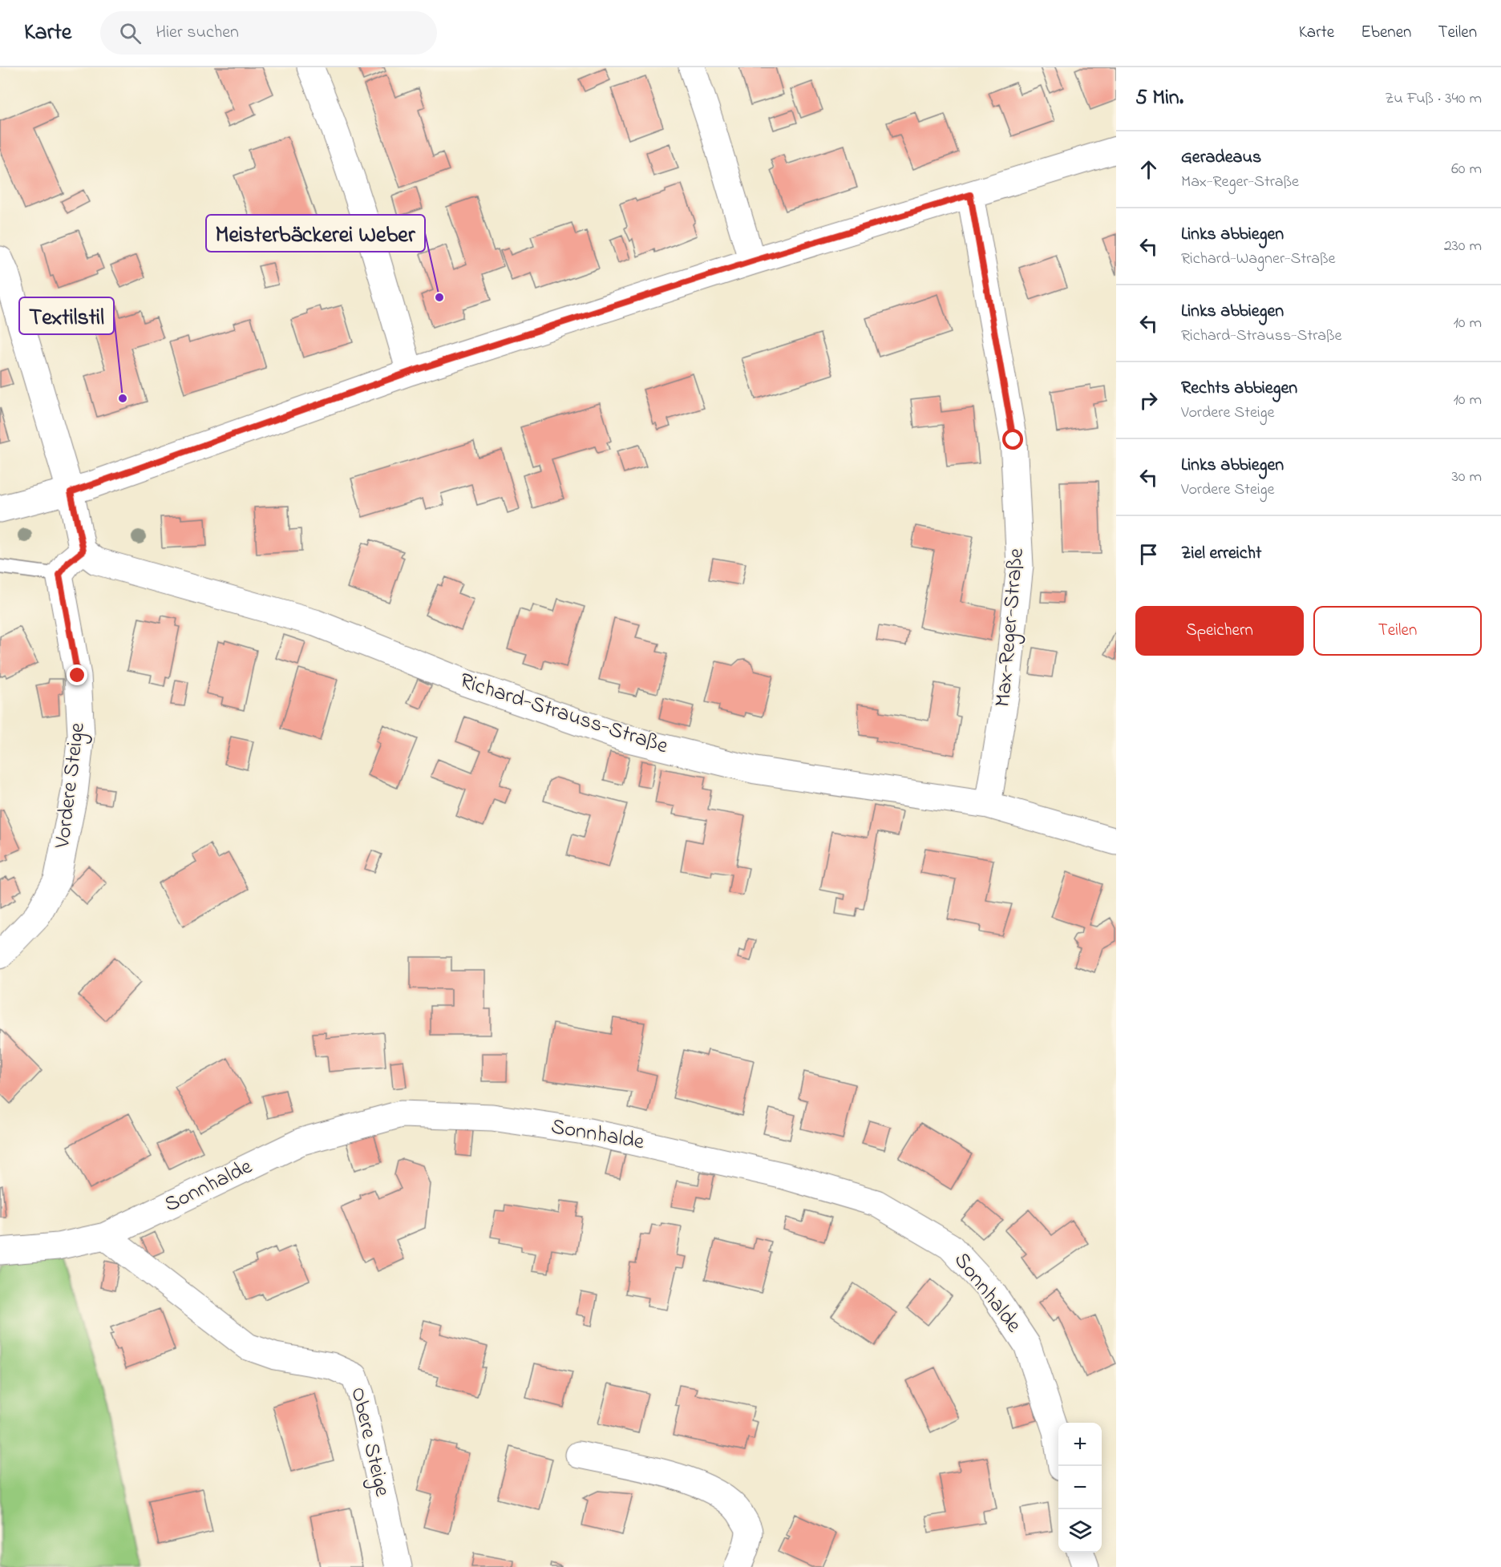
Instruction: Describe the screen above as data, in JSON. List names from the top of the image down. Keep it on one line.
{"streets":{"street":["Max-Reger-Straße","Richard-Strauss-Straße","Vordere Steige","Sonnhalde","Obere Steige"]},"crossings":[["Max-Reger-Straße","Richard-Strauss-Straße"],["Sonnhalde","Obere Steige"]],"places":["Meisterbäckerei Weber","Textilstil"],"page":{"header":"Karte","search":"Hier suchen","nav":["Karte","Ebenen","Teilen"],"heading":["5 Min.","Zu Fuß · 340 m"],"list":[["Geradeaus","Max-Reger-Straße","60 m"],["Links abbiegen","Richard-Wagner-Straße","230 m"],["Links abbiegen","Richard-Strauss-Straße","10 m"],["Rechts abbiegen","Vordere Steige","10 m"],["Links abbiegen","Vordere Steige","30 m"],"Ziel erreicht"],"buttons":["Speichern","Teilen"],"map_buttons":["+","−"]}}
